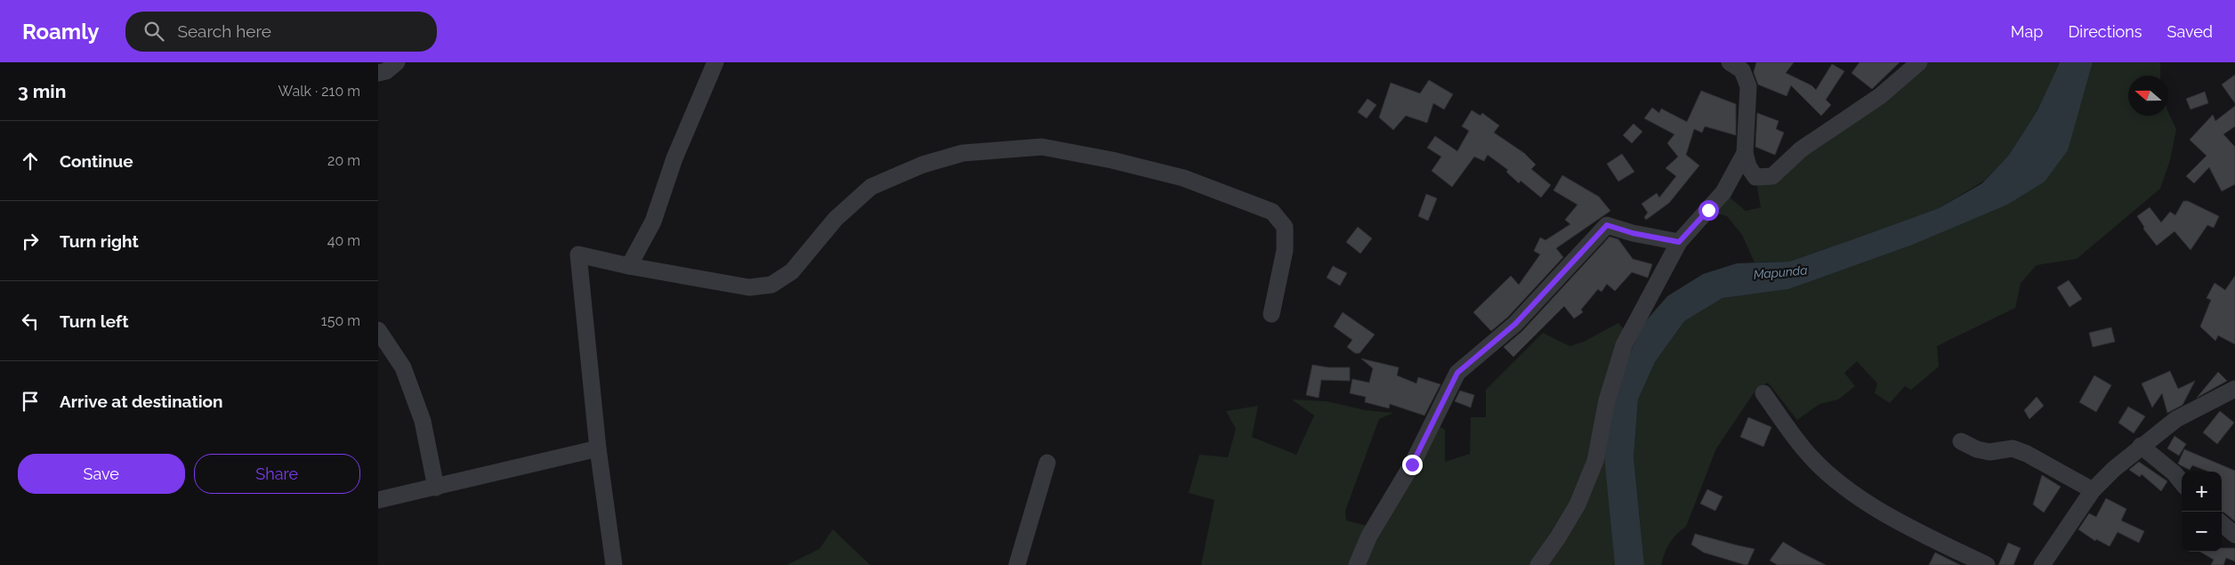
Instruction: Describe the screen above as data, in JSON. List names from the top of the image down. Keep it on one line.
{"water":["Mapunda"],"north":"left","page":{"header":"Roamly","search":"Search here","nav":["Map","Directions","Saved"],"heading":["3 min","Walk · 210 m"],"list":[["Continue","20 m"],["Turn right","40 m"],["Turn left","150 m"],"Arrive at destination"],"buttons":["Save","Share"],"map_buttons":["+","−"]}}
